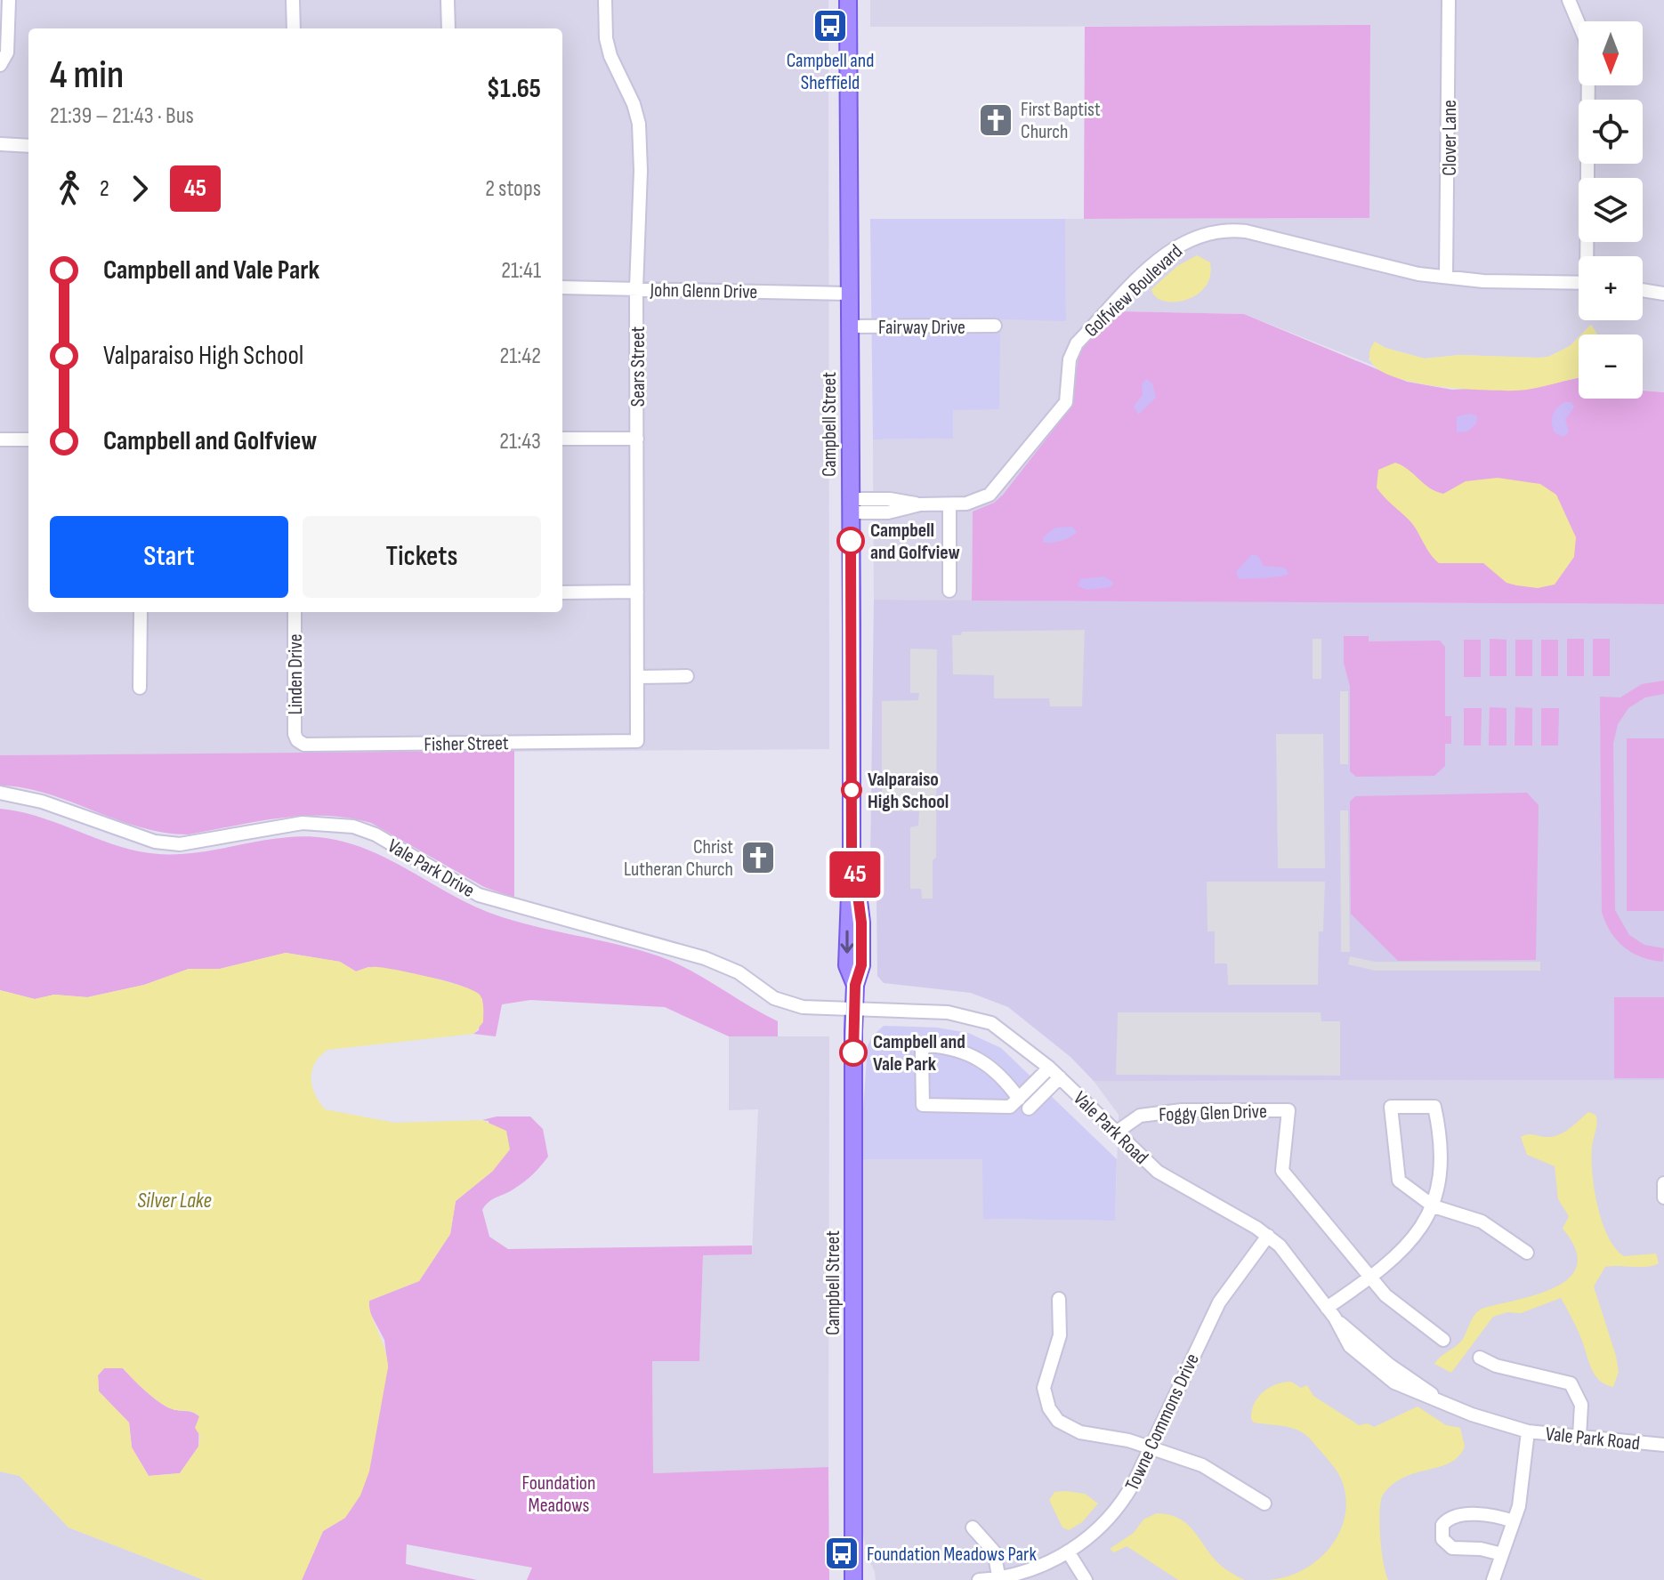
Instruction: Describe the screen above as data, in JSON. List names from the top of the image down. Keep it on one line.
{"streets":{"main road":["Campbell Street"],"street":["Clover Lane","John Glenn Drive","Golfview Boulevard","Fairway Drive","Sears Street","Linden Drive","Fisher Street","Vale Park Drive","Foggy Glen Drive","Vale Park Road","Towne Commons Drive"]},"crossings":[["Clover Lane","Golfview Boulevard"],["John Glenn Drive","Sears Street"],["John Glenn Drive","Campbell Street"],["Golfview Boulevard","Campbell Street"],["Fairway Drive","Campbell Street"],["Sears Street","Fisher Street"],["Campbell Street","Vale Park Drive"],["Campbell Street","Vale Park Road"],["Linden Drive","Fisher Street"],["Vale Park Drive","Vale Park Road"],["Foggy Glen Drive","Vale Park Road"],["Vale Park Road","Towne Commons Drive"]],"water":["Silver Lake"],"parks":["Foundation Meadows"],"places":{"bus stop":["Campbell and Sheffield","Foundation Meadows Park"],"church":["First Baptist Church","Christ Lutheran Church"],"other":["Campbell and Golfview","Valparaiso High School","Campbell and Vale Park"]},"lines":["bus line 45"],"north":"bottom","page":{"on_map":"45","map_buttons":["+","−"],"heading":["4 min","21:39 – 21:43 · Bus","$1.65"],"legs":["2","45","2 stops"],"list":[{"name":"Campbell and Vale Park","value":"21:41"},{"name":"Valparaiso High School","value":"21:42"},{"name":"Campbell and Golfview","value":"21:43"}],"buttons":["Start","Tickets"]}}
